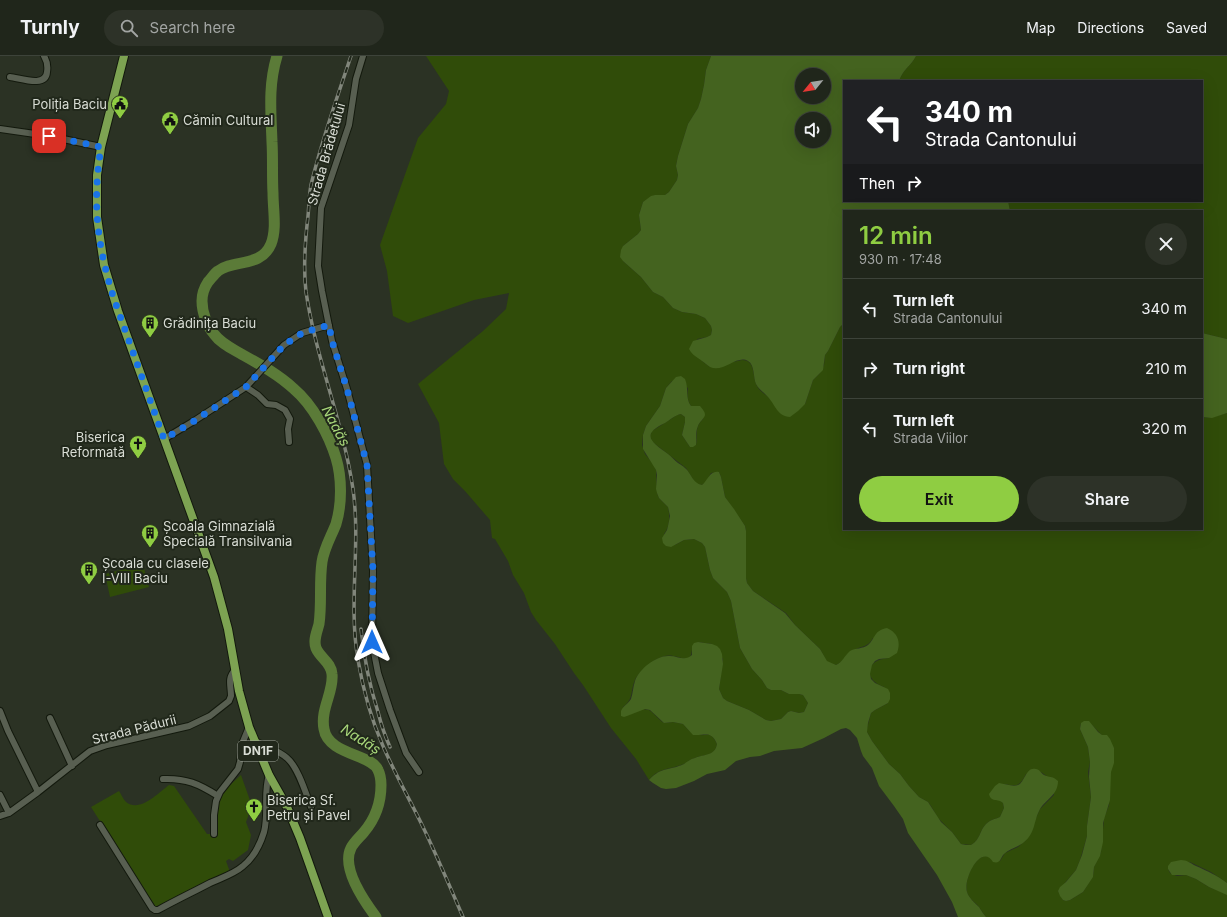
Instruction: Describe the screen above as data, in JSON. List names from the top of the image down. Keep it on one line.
{"streets":{"main road":["DN1F"],"street":["Strada Brădetului","Strada Pădurii"]},"crossings":[["Strada Pădurii","DN1F"]],"water":["Nadăș"],"places":{"public building":["Poliția Baciu","Cămin Cultural"],"building":["Grădinița Baciu","Școala Gimnazială Specială Transilvania","Școala cu clasele I-VIII Baciu"],"church":["Biserica Reformată","Biserica Sf. Petru și Pavel"]},"north":"bottom left","page":{"header":"Turnly","search":"Search here","nav":["Map","Directions","Saved"],"turn":["340 m","Strada Cantonului"],"then":"Then","heading":["12 min","930 m · 17:48"],"list":[{"name":"Turn left","note":"Strada Cantonului","value":"340 m"},{"name":"Turn right","value":"210 m"},{"name":"Turn left","note":"Strada Viilor","value":"320 m"}],"buttons":["Exit","Share"]}}
